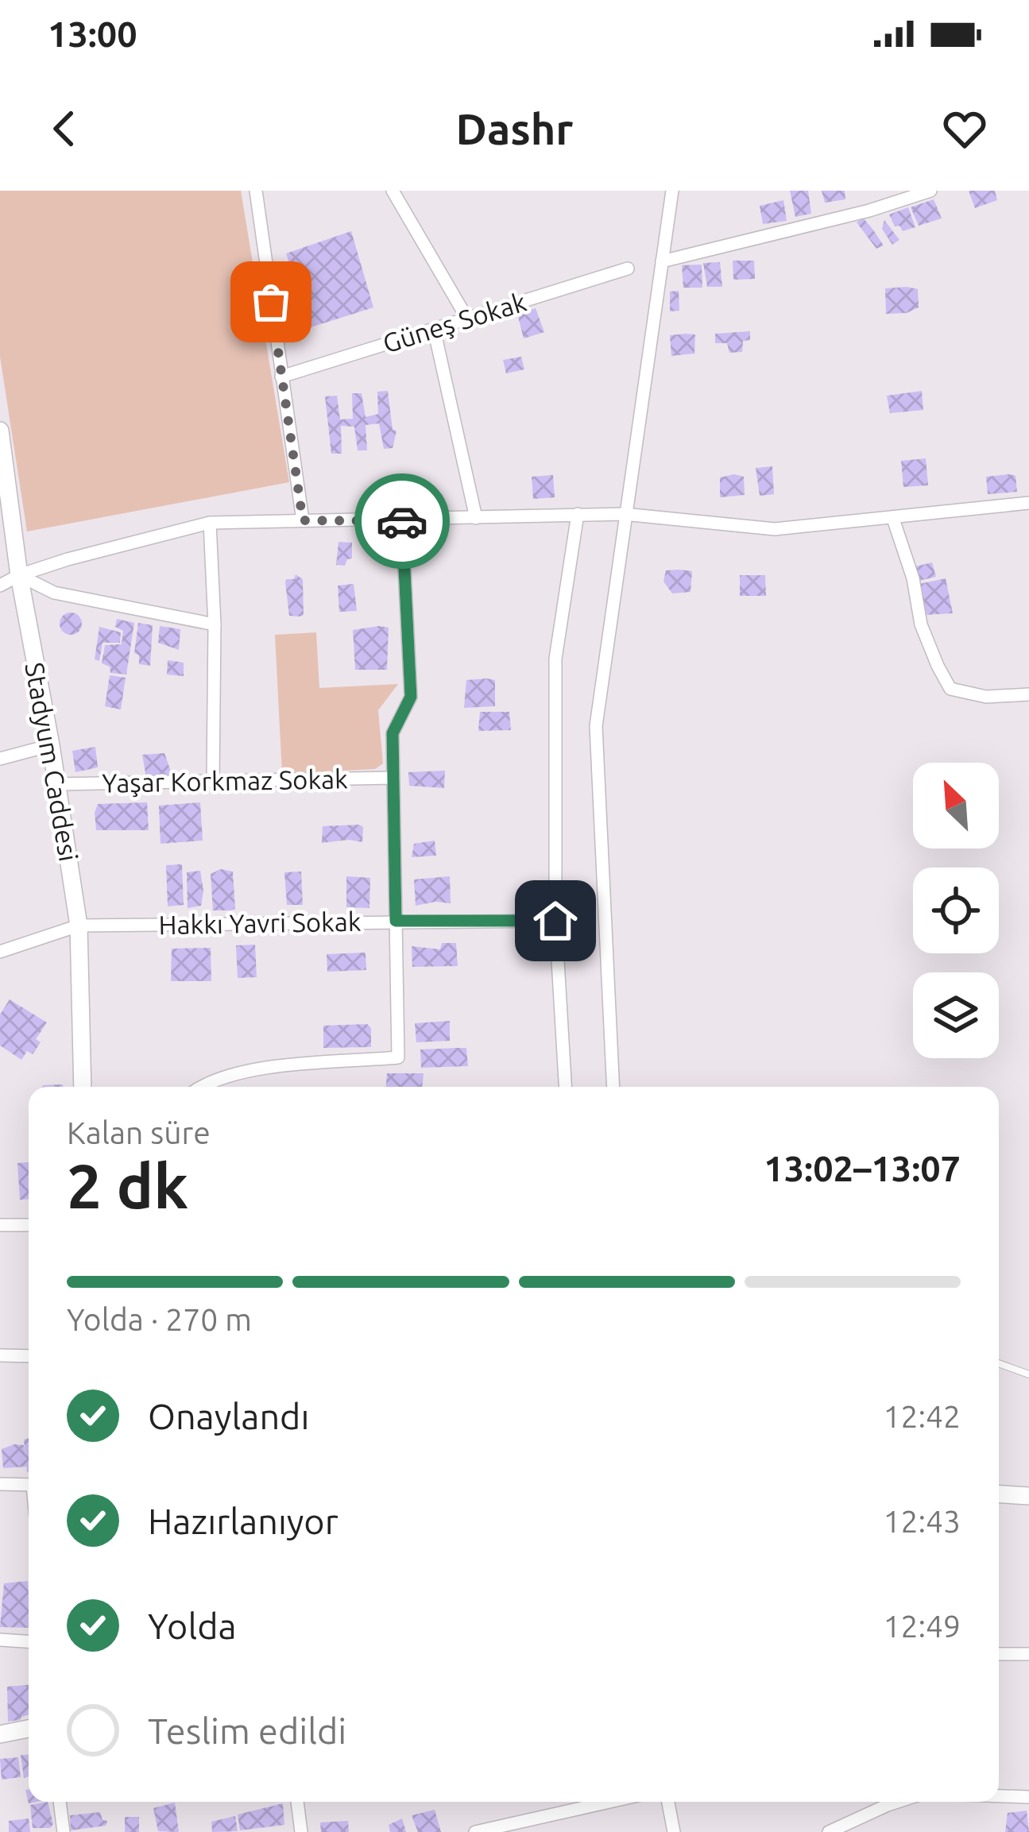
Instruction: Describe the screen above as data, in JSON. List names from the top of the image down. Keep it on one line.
{"streets":{"street":["Güneş Sokak","Stadyum Caddesi","Yaşar Korkmaz Sokak","Hakkı Yavri Sokak"]},"crossings":[["Stadyum Caddesi","Yaşar Korkmaz Sokak"],["Stadyum Caddesi","Hakkı Yavri Sokak"]],"north":"top left","page":{"status":"13:00","header":"Dashr","heading":["2 dk","Kalan süre","13:02–13:07"],"bar":"Yolda · 270 m","list":[["Onaylandı","12:42"],["Hazırlanıyor","12:43"],["Yolda","12:49"],"Teslim edildi"]}}
